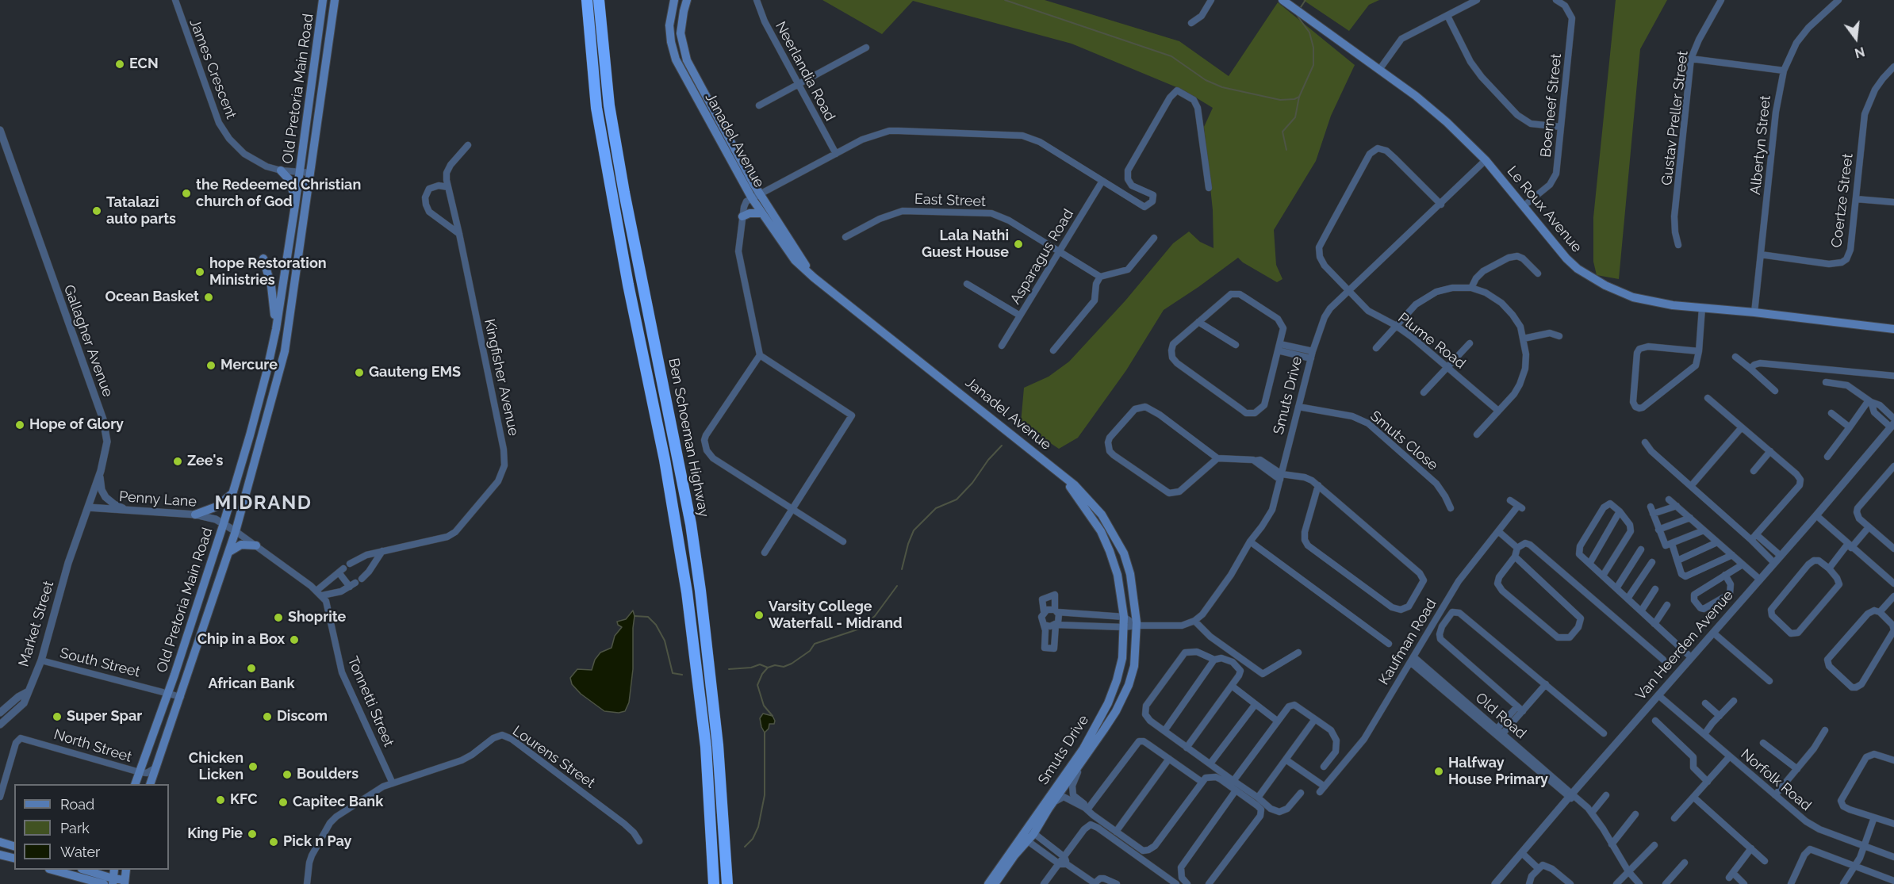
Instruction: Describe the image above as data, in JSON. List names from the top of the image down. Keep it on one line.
{"streets":{"highway":["Ben Schoeman Highway"],"main road":["Old Pretoria Main Road","Janadel Avenue","Le Roux Avenue","Smuts Drive"],"street":["James Crescent","Neerlandia Road","Boerneef Street","Gustav Preller Street","Albertyn Street","East Street","Coertze Street","Asparagus Road","Gallagher Avenue","Plume Road","Kingfisher Avenue","Smuts Close","Penny Lane","Market Street","Kaufman Road","Van Heerden Avenue","South Street","Tonnetti Street","Old Road","North Street","Lourens Street","Norfolk Road"]},"crossings":[["James Crescent","Old Pretoria Main Road"],["Old Pretoria Main Road","Penny Lane"],["Old Pretoria Main Road","South Street"],["Old Pretoria Main Road","Tonnetti Street"],["Old Pretoria Main Road","North Street"],["Boerneef Street","Le Roux Avenue"],["Janadel Avenue","Smuts Drive"],["Albertyn Street","Coertze Street"],["Albertyn Street","Le Roux Avenue"],["East Street","Asparagus Road"],["Le Roux Avenue","Smuts Drive"],["Gallagher Avenue","Penny Lane"],["Gallagher Avenue","Market Street"],["Plume Road","Smuts Drive"],["Smuts Drive","Smuts Close"],["Penny Lane","Tonnetti Street"],["Market Street","South Street"],["Kaufman Road","Old Road"],["Van Heerden Avenue","Old Road"],["Van Heerden Avenue","Norfolk Road"],["Tonnetti Street","Lourens Street"]],"districts":["MIDRAND"],"places":["ECN","the Redeemed Christian church of God","Tatalazi auto parts","Lala Nathi Guest House","hope Restoration Ministries","Ocean Basket","Mercure","Gauteng EMS","Hope of Glory","Zee's","Varsity College Waterfall - Midrand","Shoprite","Chip in a Box","African Bank","Super Spar","Discom","Chicken Licken","Halfway House Primary","Boulders","KFC","Capitec Bank","King Pie","Pick n Pay"],"legend":["Road","Park","Water"],"north":"bottom"}
